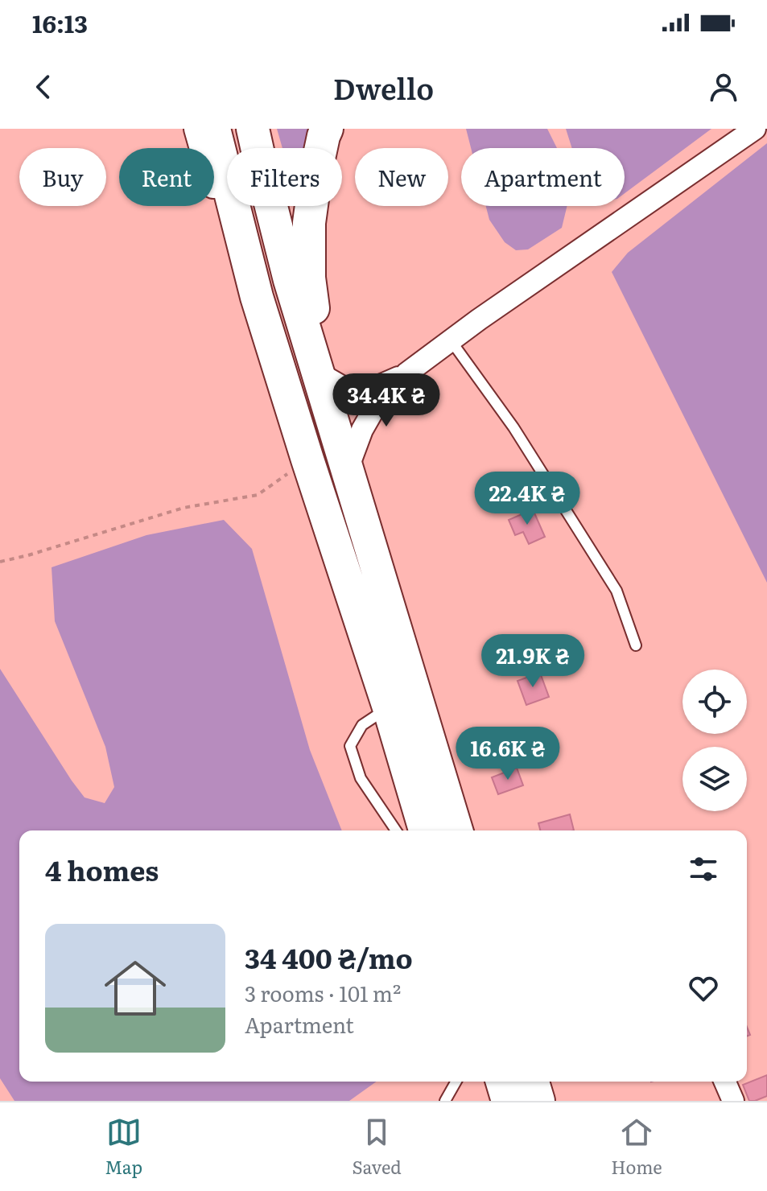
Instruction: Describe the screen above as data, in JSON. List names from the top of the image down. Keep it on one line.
{"page":{"status":"16:13","header":"Dwello","chip":["Buy","Rent","Filters","New","Apartment"],"price":["34.4K ₴","22.4K ₴","21.9K ₴","16.6K ₴"],"heading":"4 homes","list":[{"name":"34 400 ₴/mo","note":"3 rooms · 101 m² · Apartment"}],"tabs":["Map","Saved","Home"]}}
